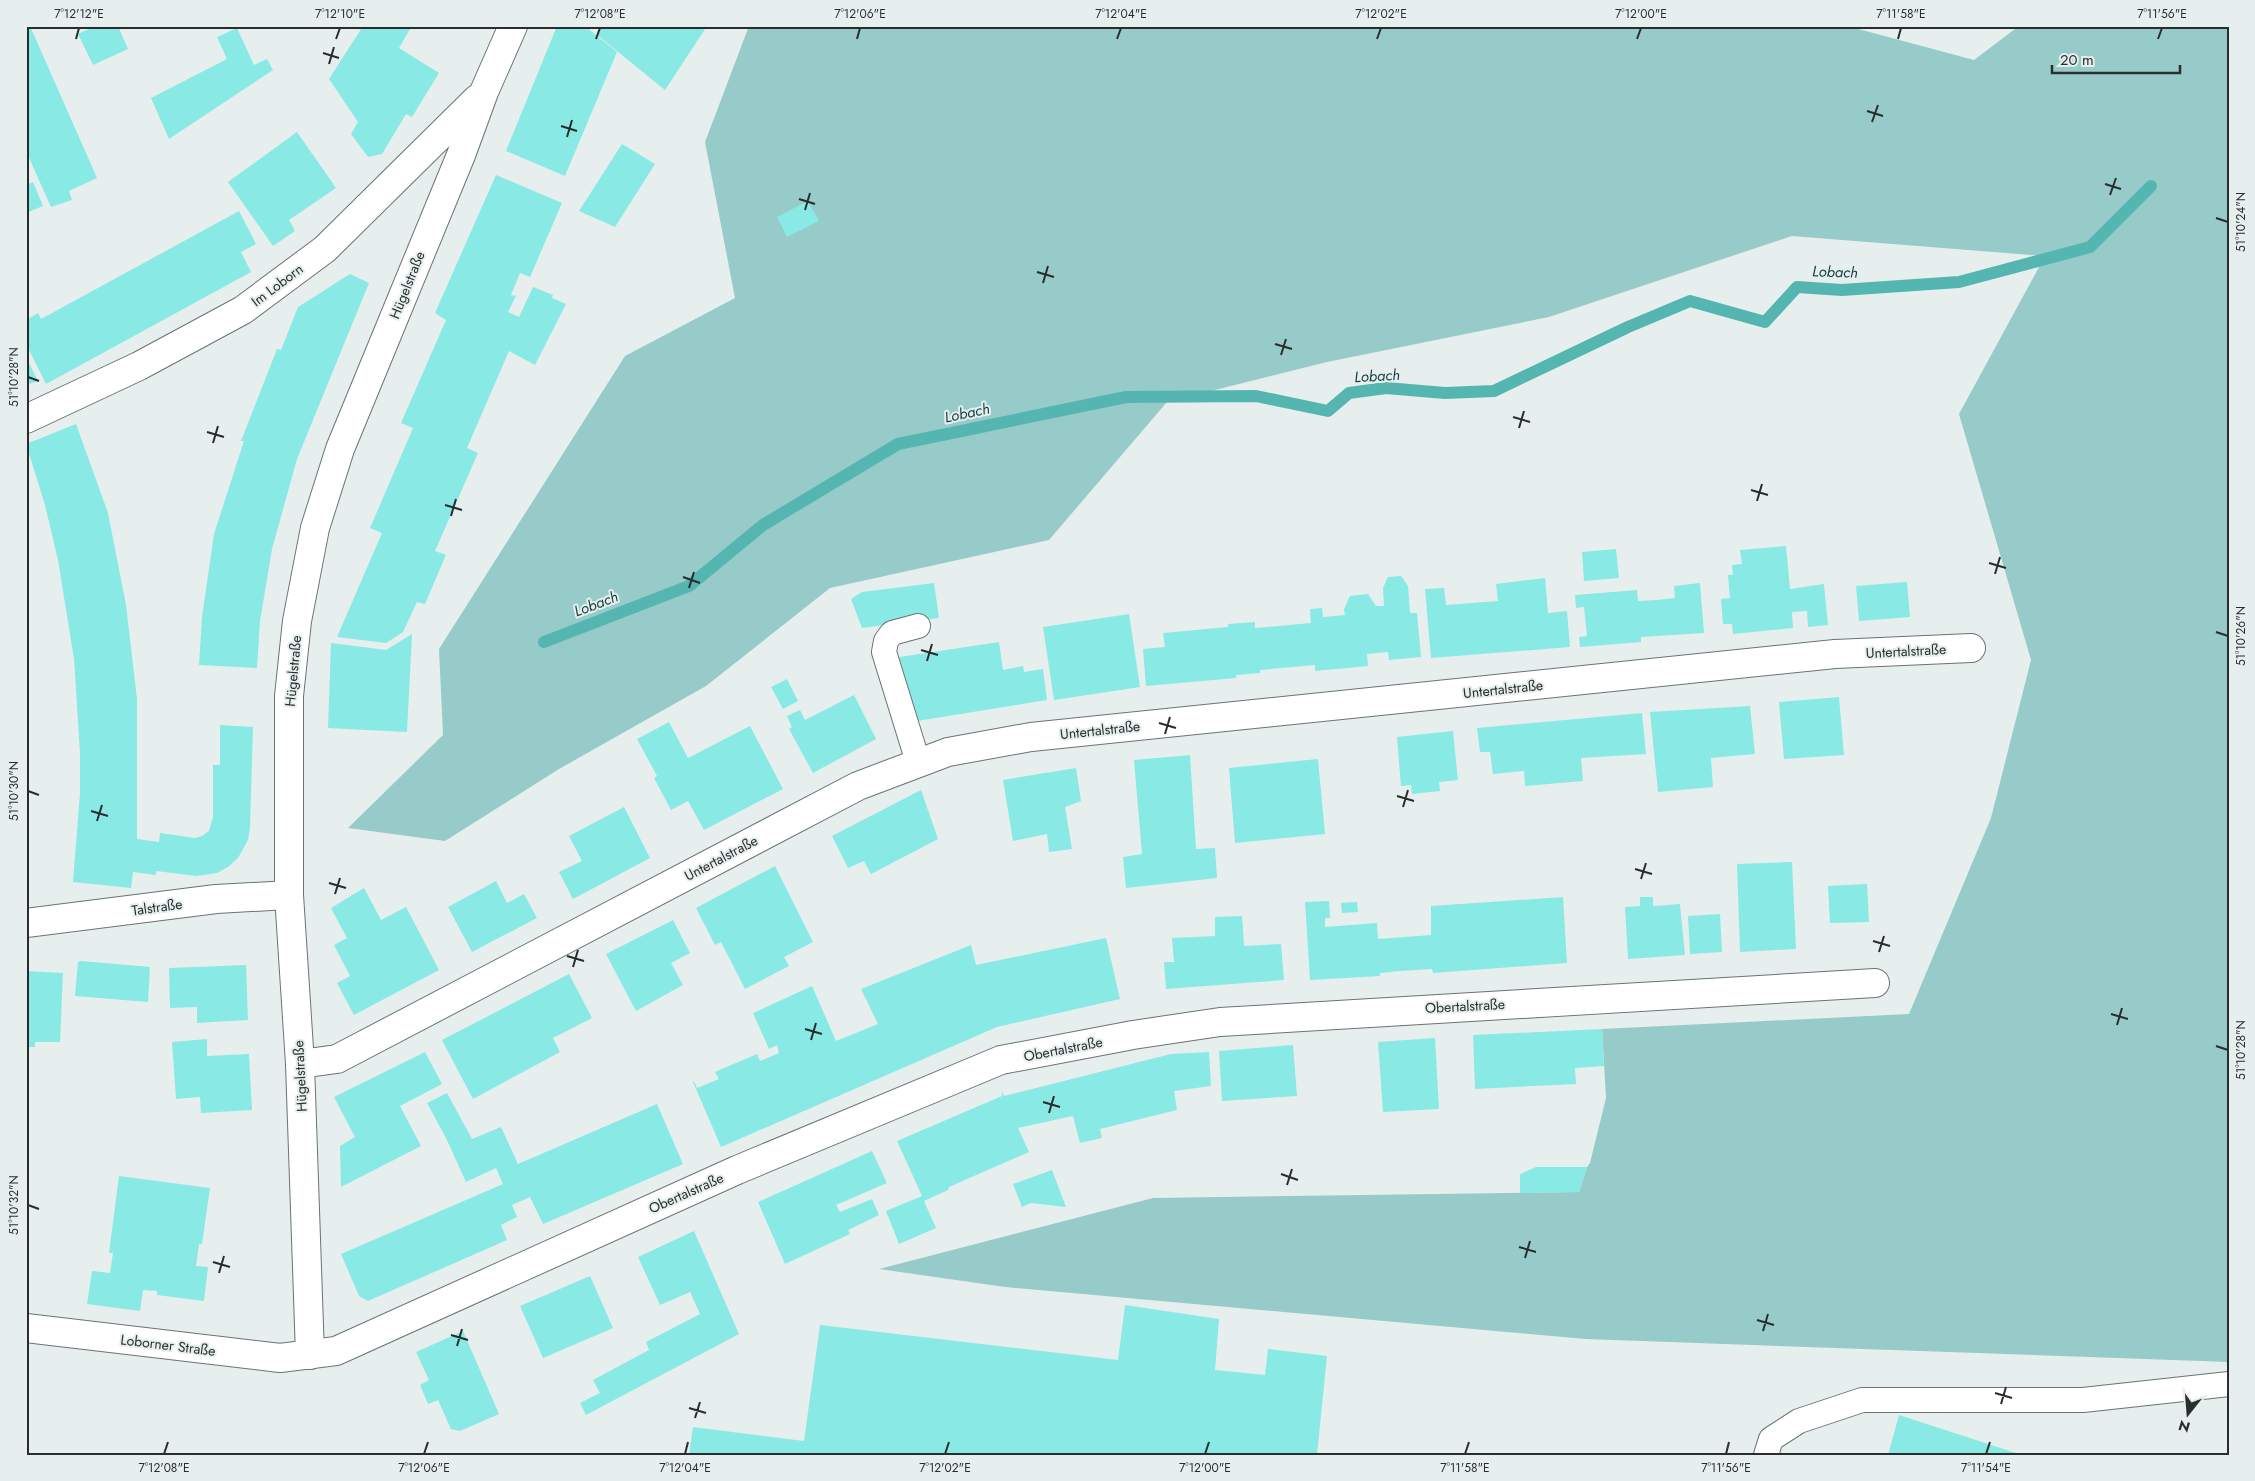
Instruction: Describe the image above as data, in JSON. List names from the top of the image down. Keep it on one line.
{"streets":{"street":["Im Loborn","Hügelstraße","Untertalstraße","Talstraße","Obertalstraße","Loborner Straße"]},"crossings":[["Im Loborn","Hügelstraße"],["Hügelstraße","Untertalstraße"],["Hügelstraße","Talstraße"],["Hügelstraße","Obertalstraße"],["Hügelstraße","Loborner Straße"],["Obertalstraße","Loborner Straße"]],"water":["Lobach"],"scale_bar":"20 m","north":"bottom","coordinates":["7°12'12\"E","7°12'10\"E","7°12'08\"E","7°12'06\"E","7°12'04\"E","7°12'02\"E","7°12'00\"E","7°11'58\"E","7°11'56\"E","51°10'24\"N","51°10'28\"N","51°10'26\"N","51°10'30\"N","51°10'32\"N","7°11'54\"E"]}
